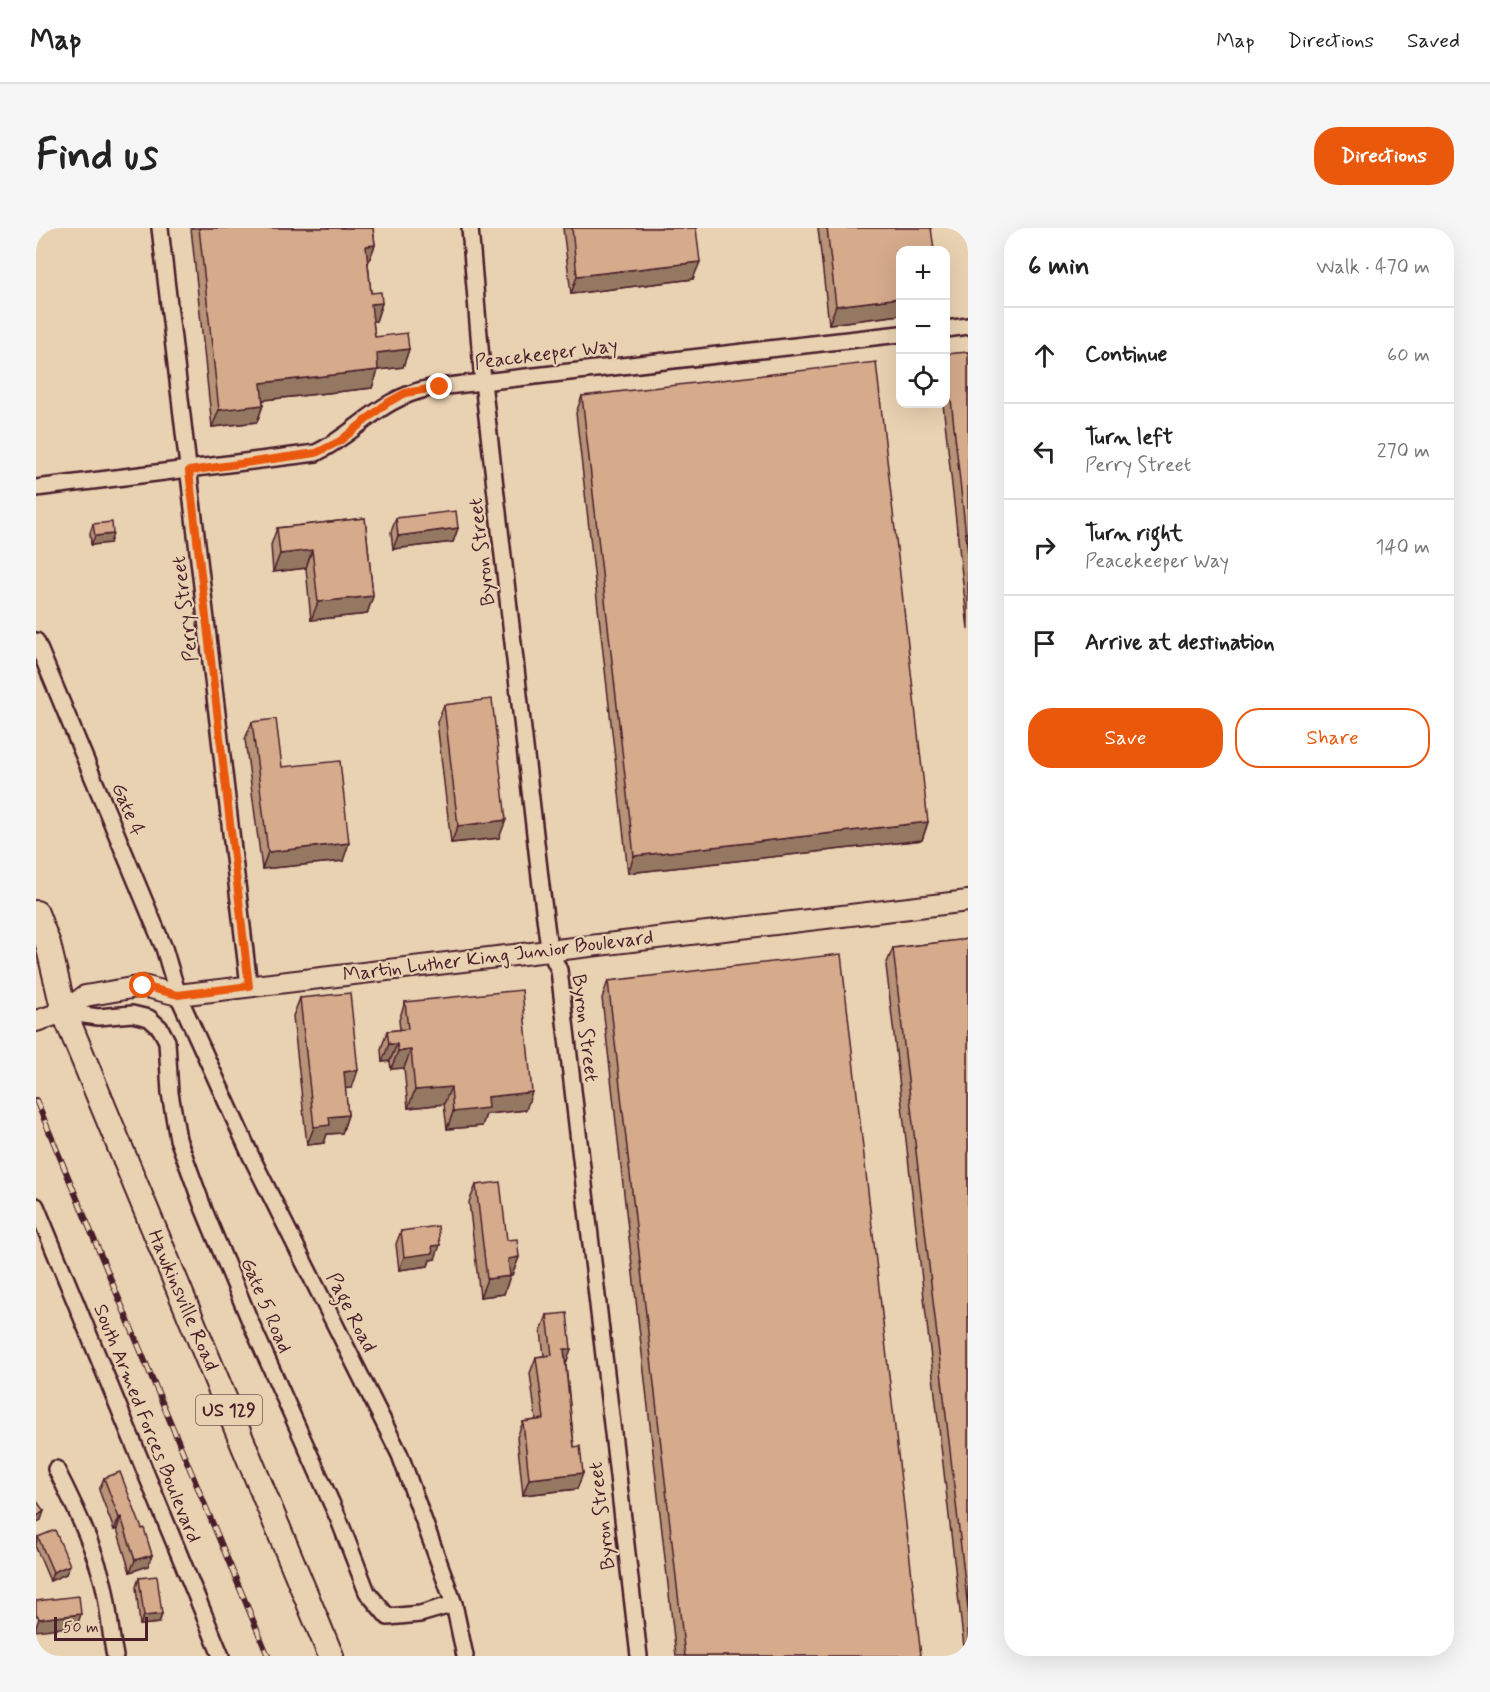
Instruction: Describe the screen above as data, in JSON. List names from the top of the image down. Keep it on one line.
{"streets":{"main road":["Hawkinsville Road","US 129"],"street":["Peacekeeper Way","Byron Street","Perry Street","Gate 4","Martin Luther King Junior Boulevard","Gate 5 Road","Page Road","South Armed Forces Boulevard"]},"crossings":[["Peacekeeper Way","Byron Street"],["Peacekeeper Way","Perry Street"],["Byron Street","Martin Luther King Junior Boulevard"],["Perry Street","Martin Luther King Junior Boulevard"],["Gate 4","Martin Luther King Junior Boulevard"],["Gate 4","Page Road"],["Martin Luther King Junior Boulevard","Hawkinsville Road"],["Martin Luther King Junior Boulevard","Gate 5 Road"],["Martin Luther King Junior Boulevard","Page Road"],["Hawkinsville Road","Gate 5 Road"],["Gate 5 Road","Page Road"]],"scale_bar":"50 m","page":{"header":"Map","nav":["Map","Directions","Saved"],"buttons":["Directions",["Save","Share"]],"title":"Find us","heading":["6 min","Walk · 470 m"],"map_buttons":["+","−"],"list":[["Continue","60 m"],["Turn left","Perry Street","270 m"],["Turn right","Peacekeeper Way","140 m"],"Arrive at destination"],"scale":"50 m"}}
